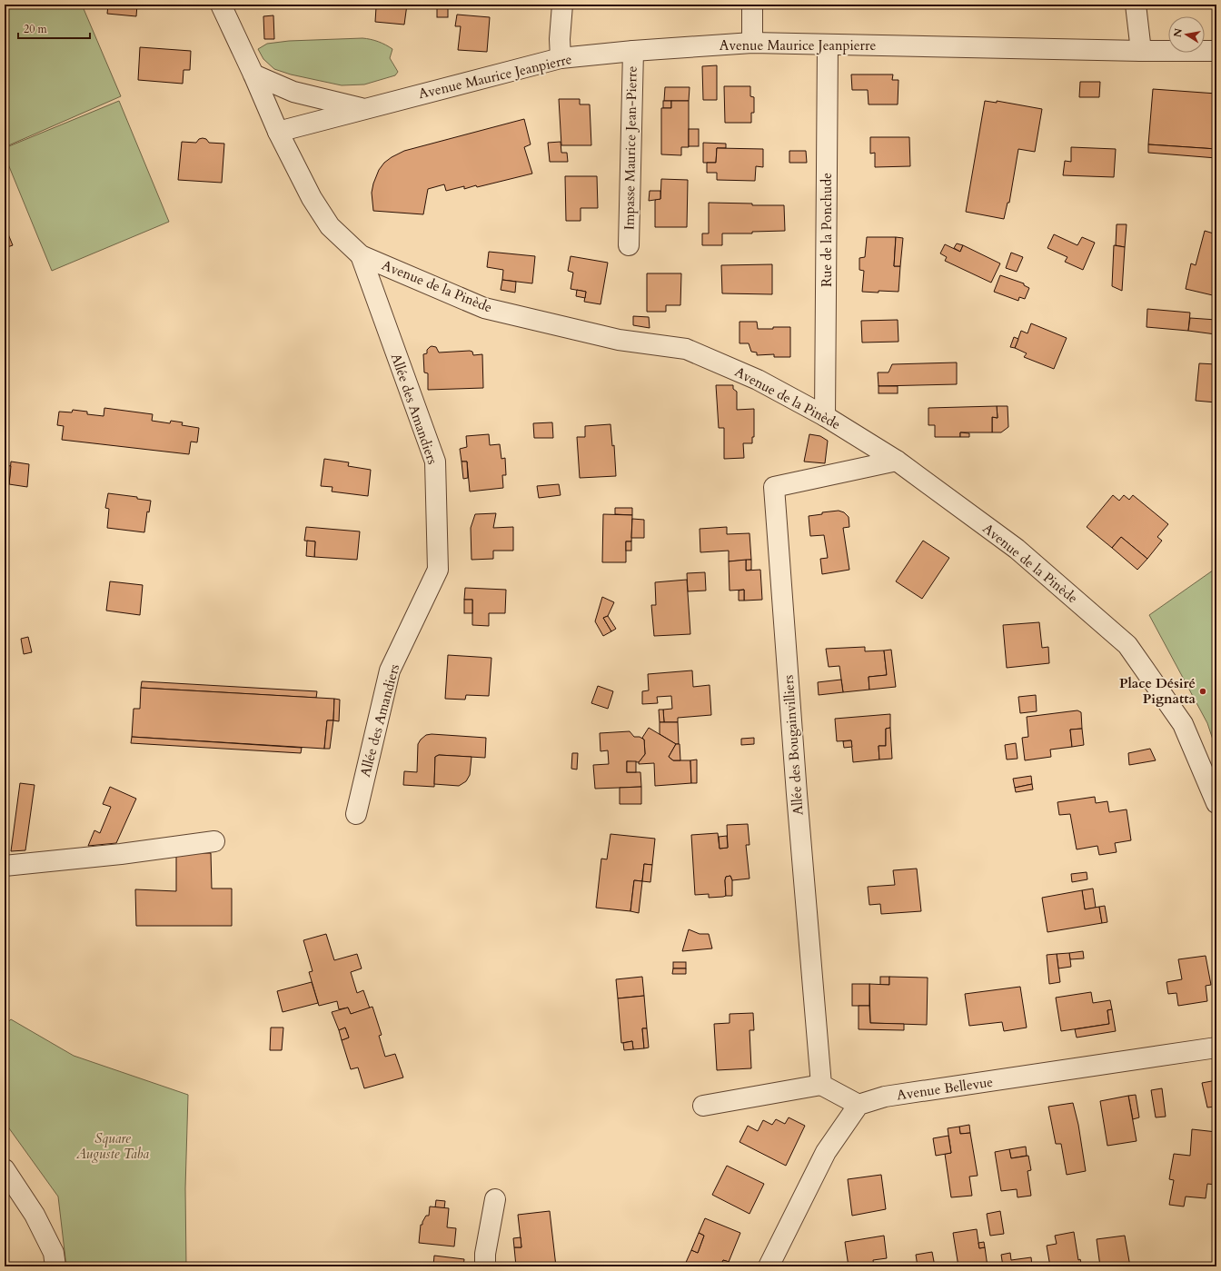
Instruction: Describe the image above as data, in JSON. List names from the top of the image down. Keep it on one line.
{"streets":{"street":["Avenue Maurice Jeanpierre","Impasse Maurice Jean-Pierre","Rue de la Ponchude","Avenue de la Pinède","Allée des Amandiers","Allée des Bougainvilliers","Avenue Bellevue"]},"crossings":[["Avenue Maurice Jeanpierre","Impasse Maurice Jean-Pierre"],["Avenue Maurice Jeanpierre","Rue de la Ponchude"],["Avenue Maurice Jeanpierre","Avenue de la Pinède"],["Rue de la Ponchude","Avenue de la Pinède"],["Avenue de la Pinède","Allée des Amandiers"],["Avenue de la Pinède","Allée des Bougainvilliers"]],"parks":["Square Auguste Taba"],"places":["Place Désiré Pignatta"],"scale_bar":"20 m","north":"left"}
